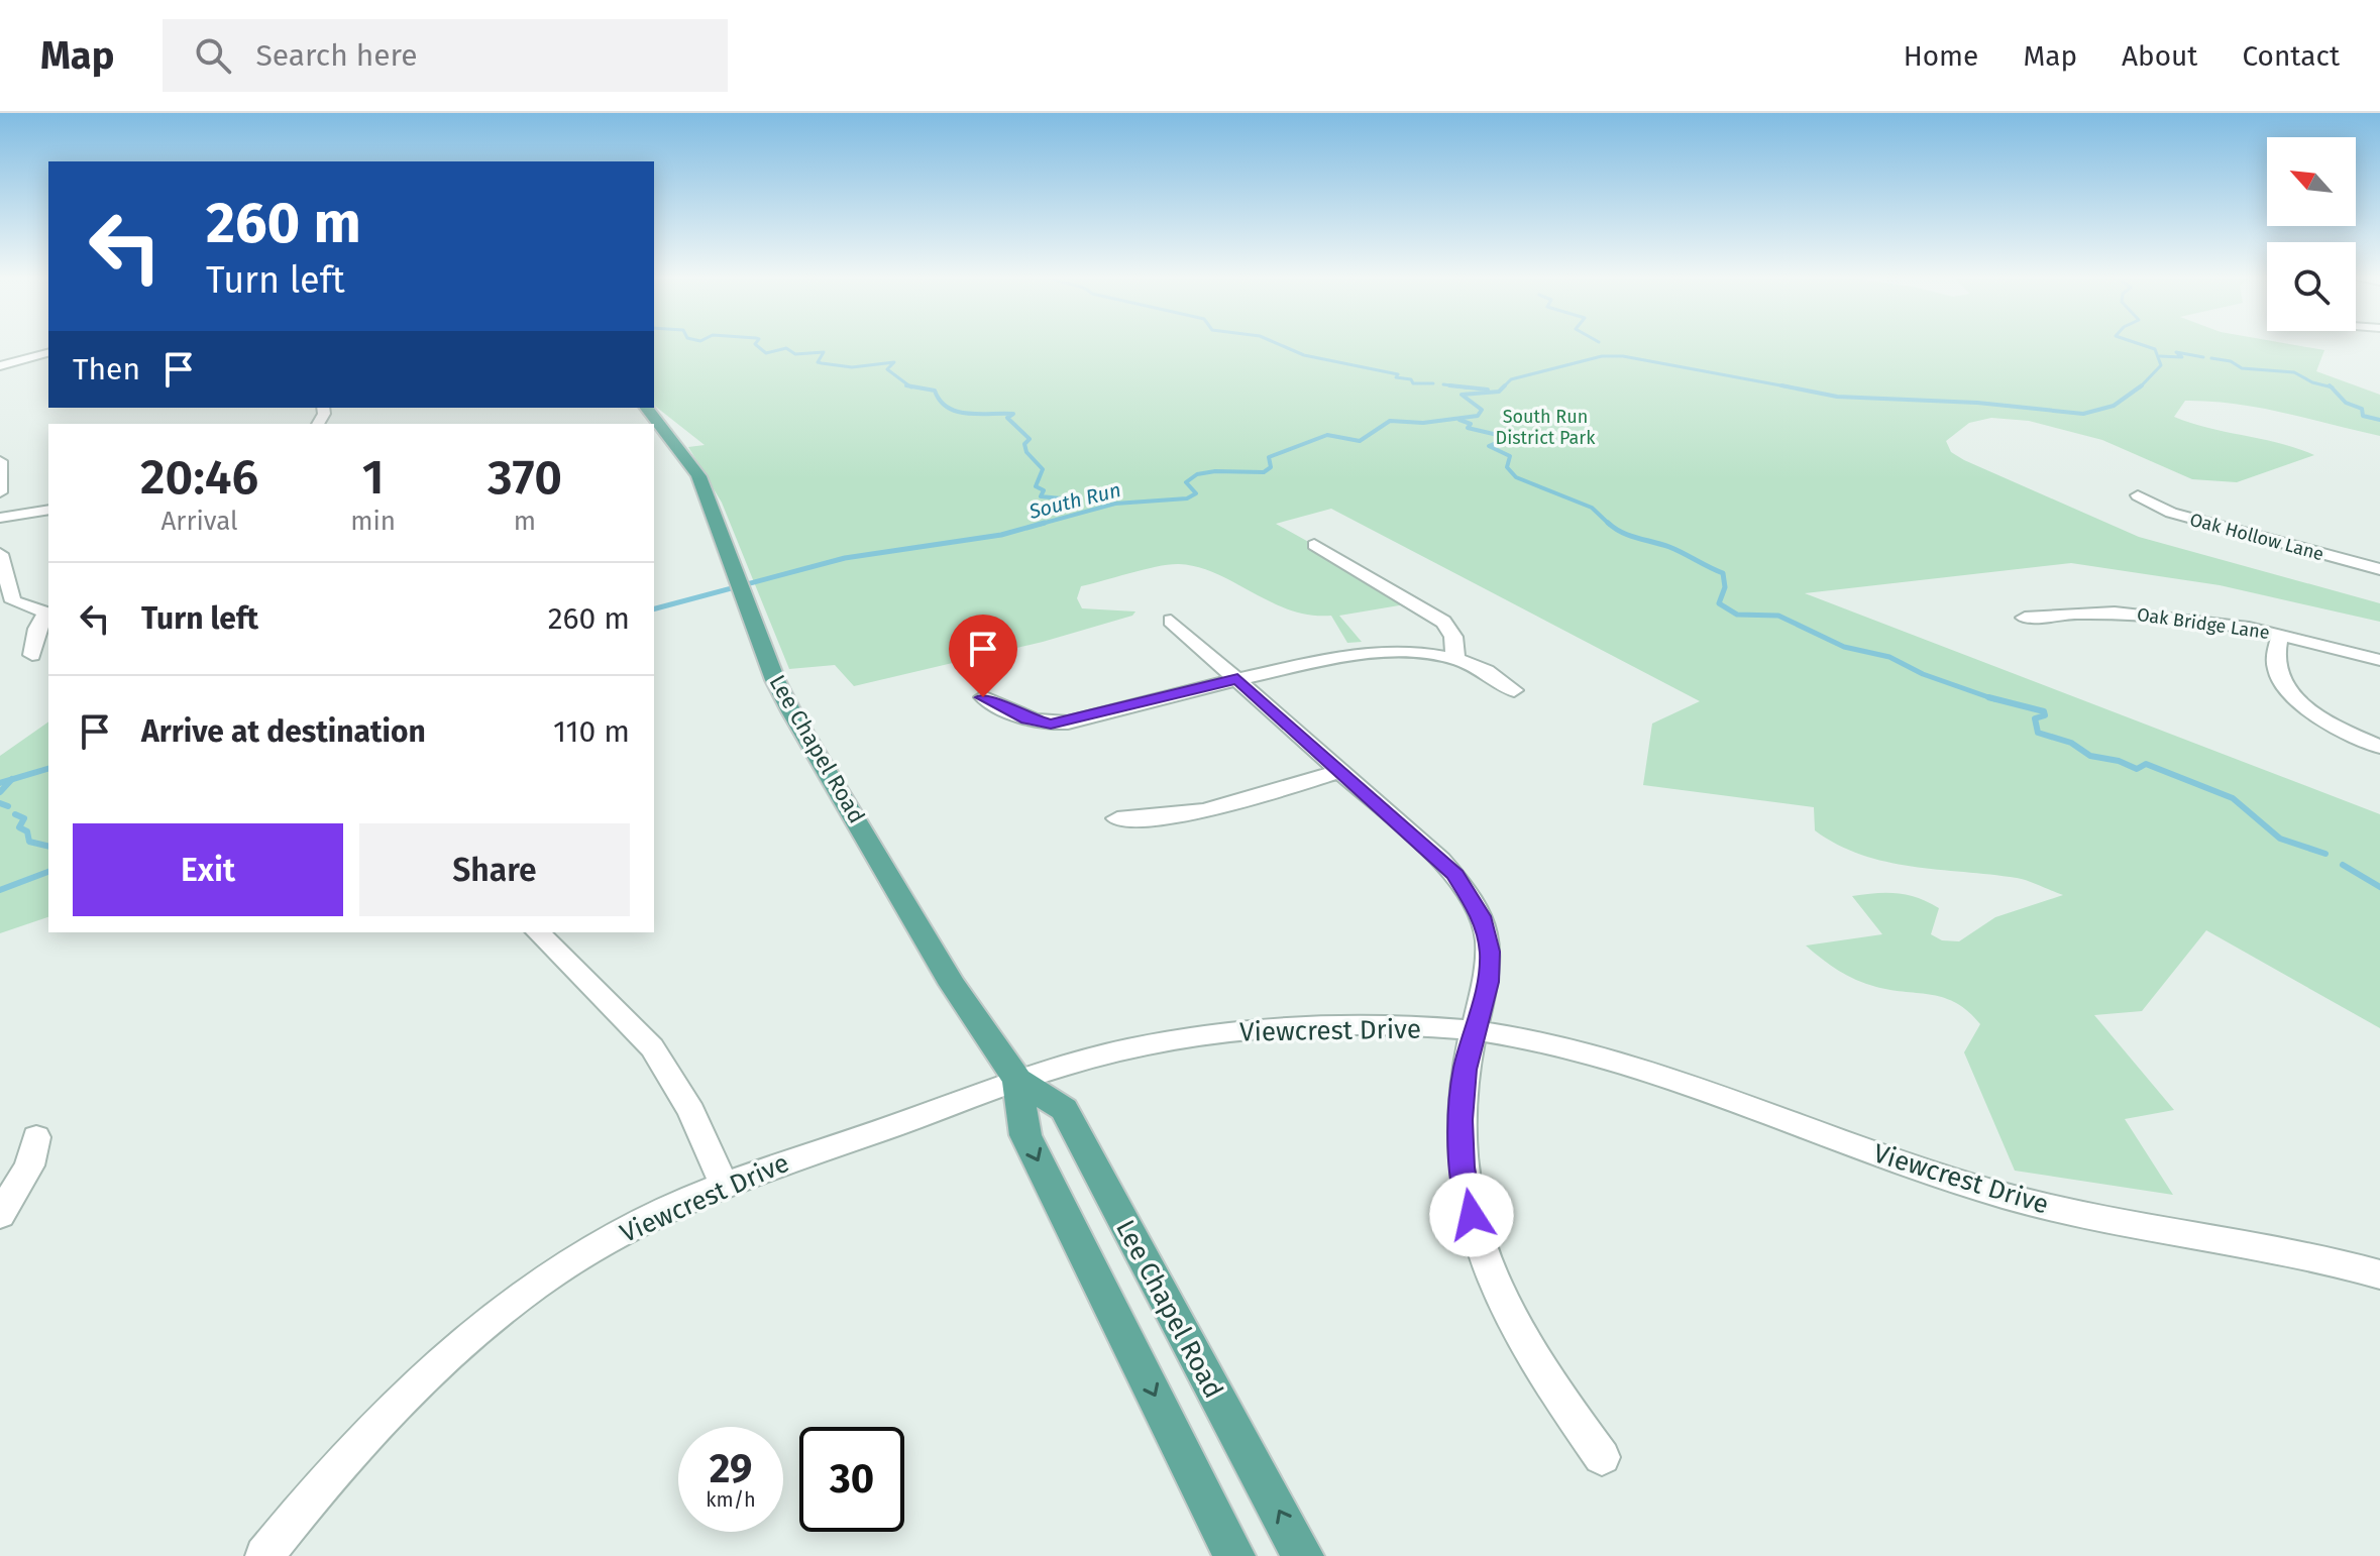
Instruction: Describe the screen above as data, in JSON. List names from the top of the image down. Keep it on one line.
{"streets":{"main road":["Lee Chapel Road"],"street":["Oak Hollow Lane","Oak Bridge Lane","Viewcrest Drive"]},"crossings":[["Lee Chapel Road","Viewcrest Drive"]],"water":["South Run"],"parks":["South Run District Park"],"north":"top left","page":{"header":"Map","search":"Search here","nav":["Home","Map","About","Contact"],"turn":["260 m","Turn left"],"then":"Then","eta":["20:46","Arrival","1","min","370","m"],"list":[{"name":"Turn left","value":"260 m"},{"name":"Arrive at destination","value":"110 m"}],"buttons":["Exit","Share"],"speed":"29 km/h","limit":"30"}}
